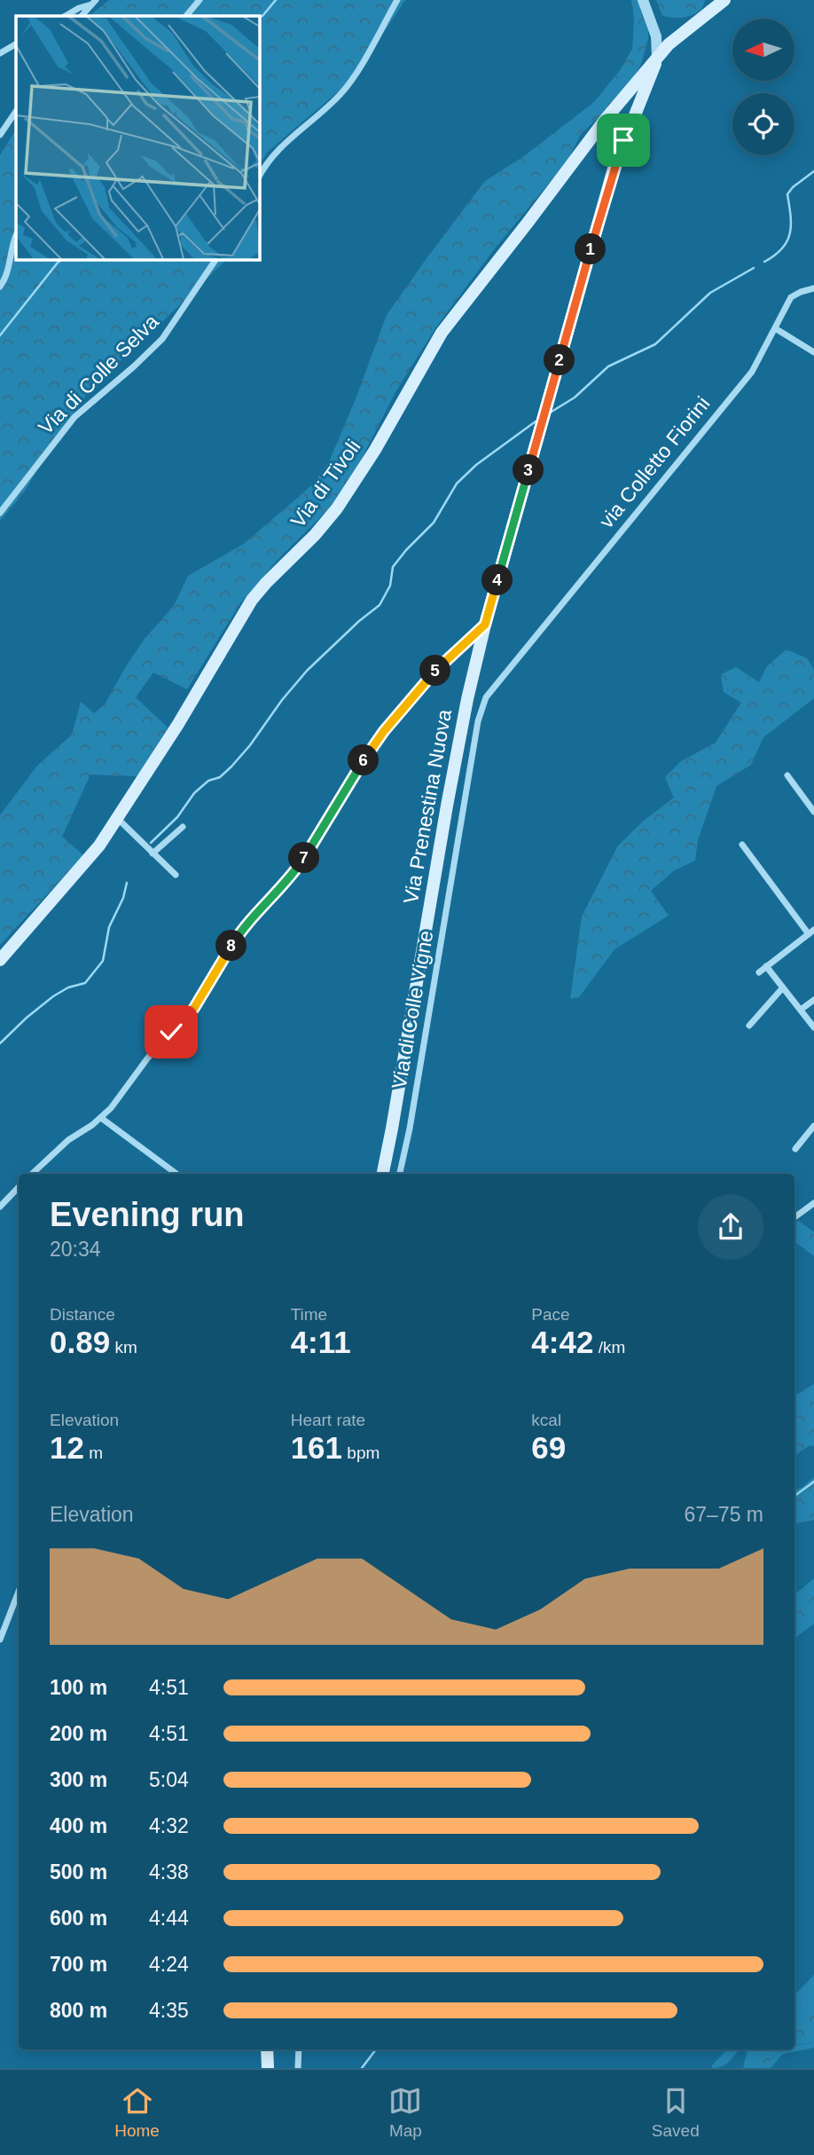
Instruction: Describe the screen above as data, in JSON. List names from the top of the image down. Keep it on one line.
{"streets":{"main road":["Via di Tivoli","Via Prenestina Nuova"],"street":["Via di Colle Selva","via Colletto Fiorini","Via di Colle Vigne"]},"crossings":[["via Colletto Fiorini","Via di Colle Vigne"],["Via di Tivoli","Via Prenestina Nuova"]],"north":"left","page":{"pins":["1","2","3","4","5","6","7","8"],"heading":["Evening run","20:34"],"stats":[["Distance","0.89 km"],["Time","4:11"],["Pace","4:42 /km"],["Elevation","12 m"],["Heart rate","161 bpm"],["kcal","69"]],"chart":["Elevation","67–75 m"],"list":[{"name":"100 m","note":"4:51"},{"name":"200 m","note":"4:51"},{"name":"300 m","note":"5:04"},{"name":"400 m","note":"4:32"},{"name":"500 m","note":"4:38"},{"name":"600 m","note":"4:44"},{"name":"700 m","note":"4:24"},{"name":"800 m","note":"4:35"}],"tabs":["Home","Map","Saved"]}}
